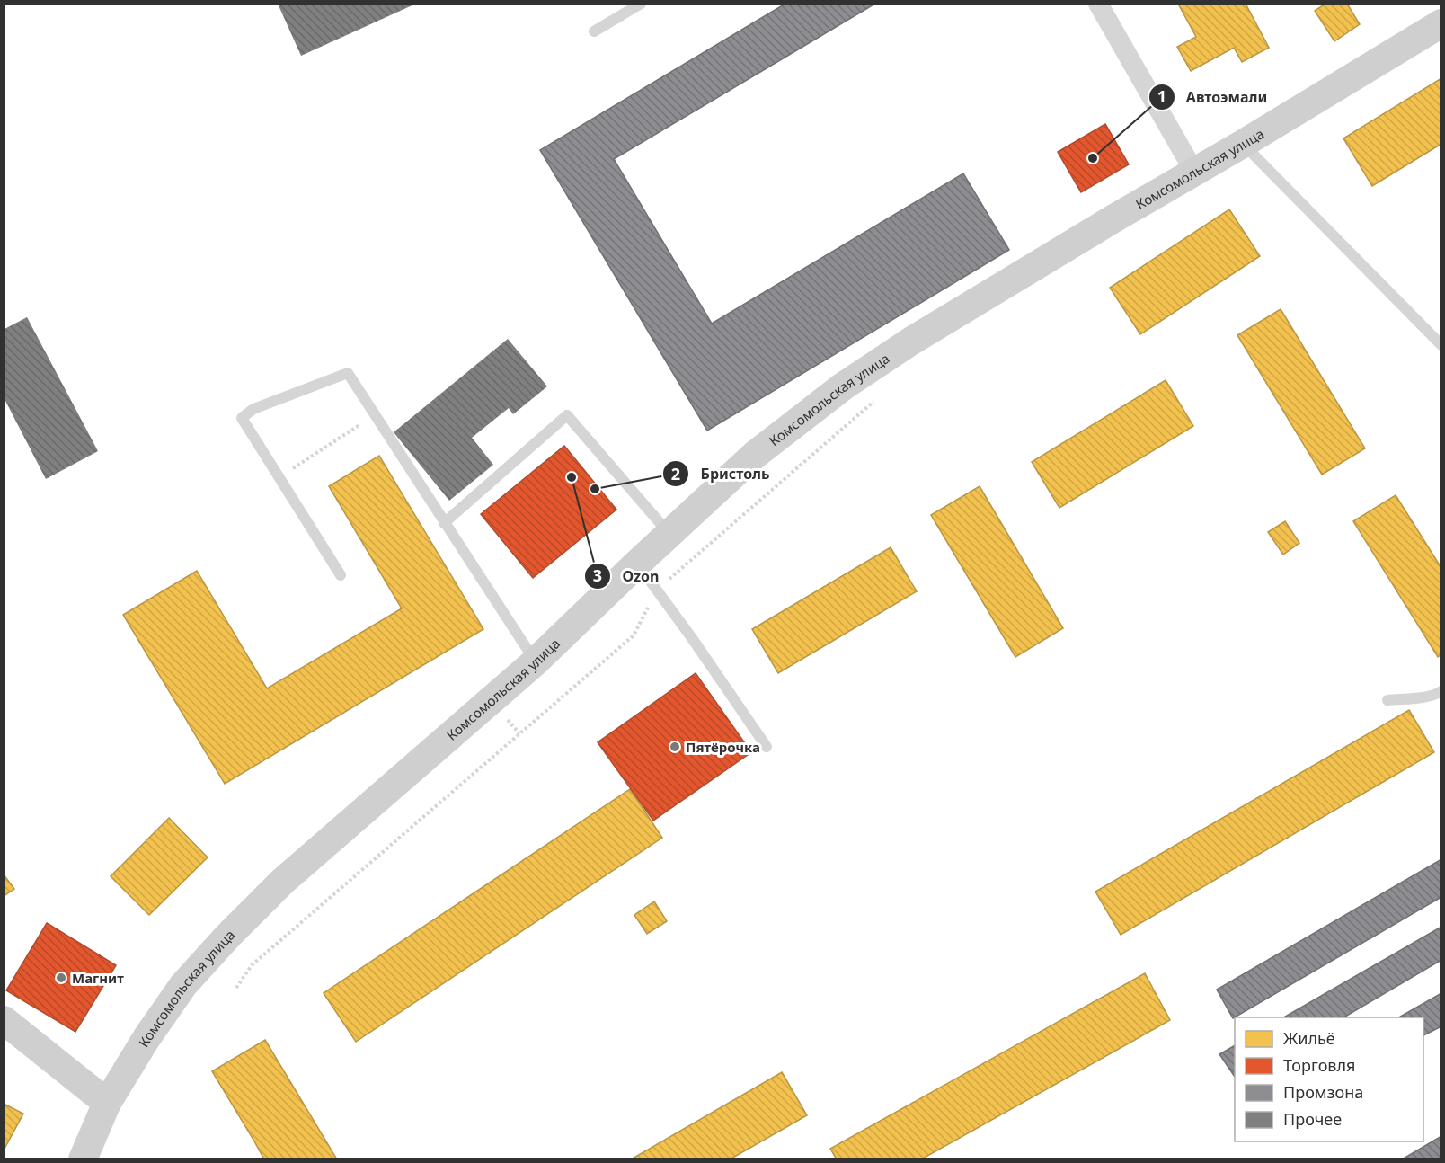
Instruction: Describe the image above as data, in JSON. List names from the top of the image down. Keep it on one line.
{"streets":{"street":["Комсомольская улица"]},"places":["Автоэмали","Ozon","Бристоль","Пятёрочка","Магнит"],"legend":["Жильё","Торговля","Промзона","Прочее"]}
